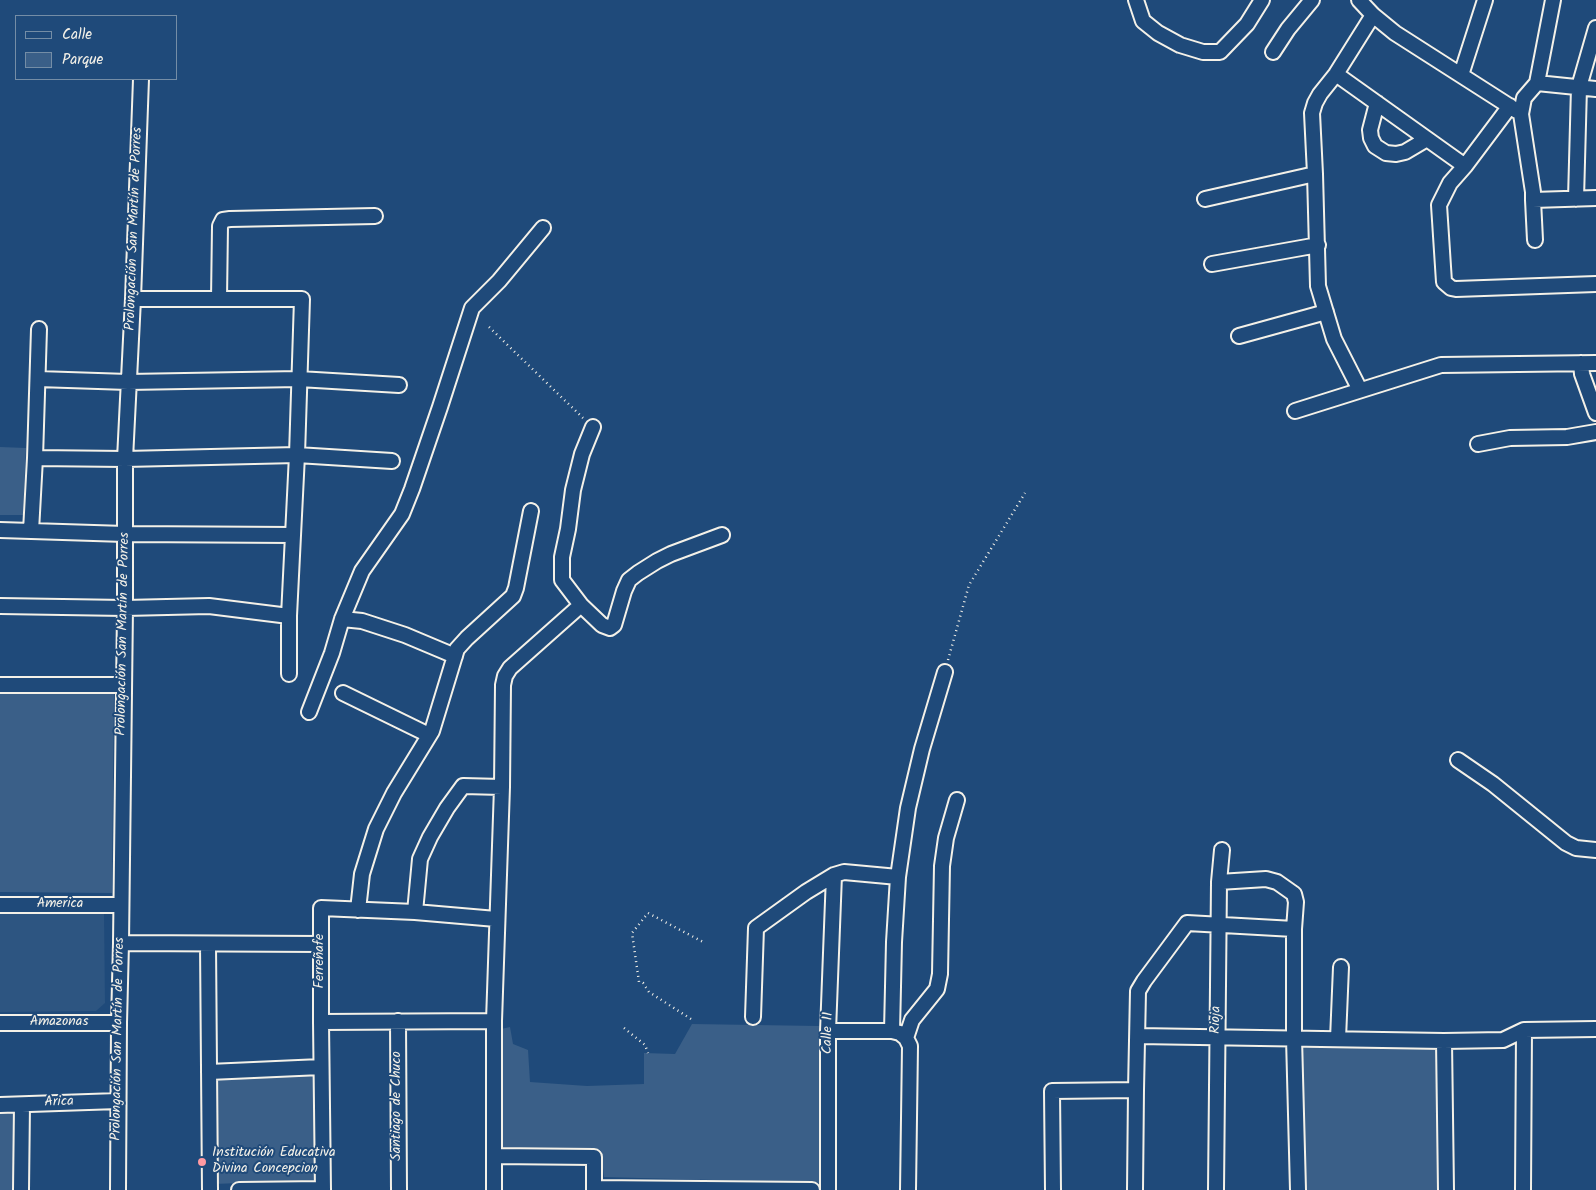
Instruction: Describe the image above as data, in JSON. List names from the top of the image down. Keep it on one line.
{"streets":{"street":["Prolongación San Martín de Porres","America","Ferreñafe","Rioja","Amazonas","Calle 11","Arica","Santiago de Chuco"]},"crossings":[["Prolongación San Martín de Porres","America"],["Prolongación San Martín de Porres","Amazonas"],["Prolongación San Martín de Porres","Arica"]],"places":["Institución Educativa Divina Concepcion"],"legend":["Calle","Parque"]}
